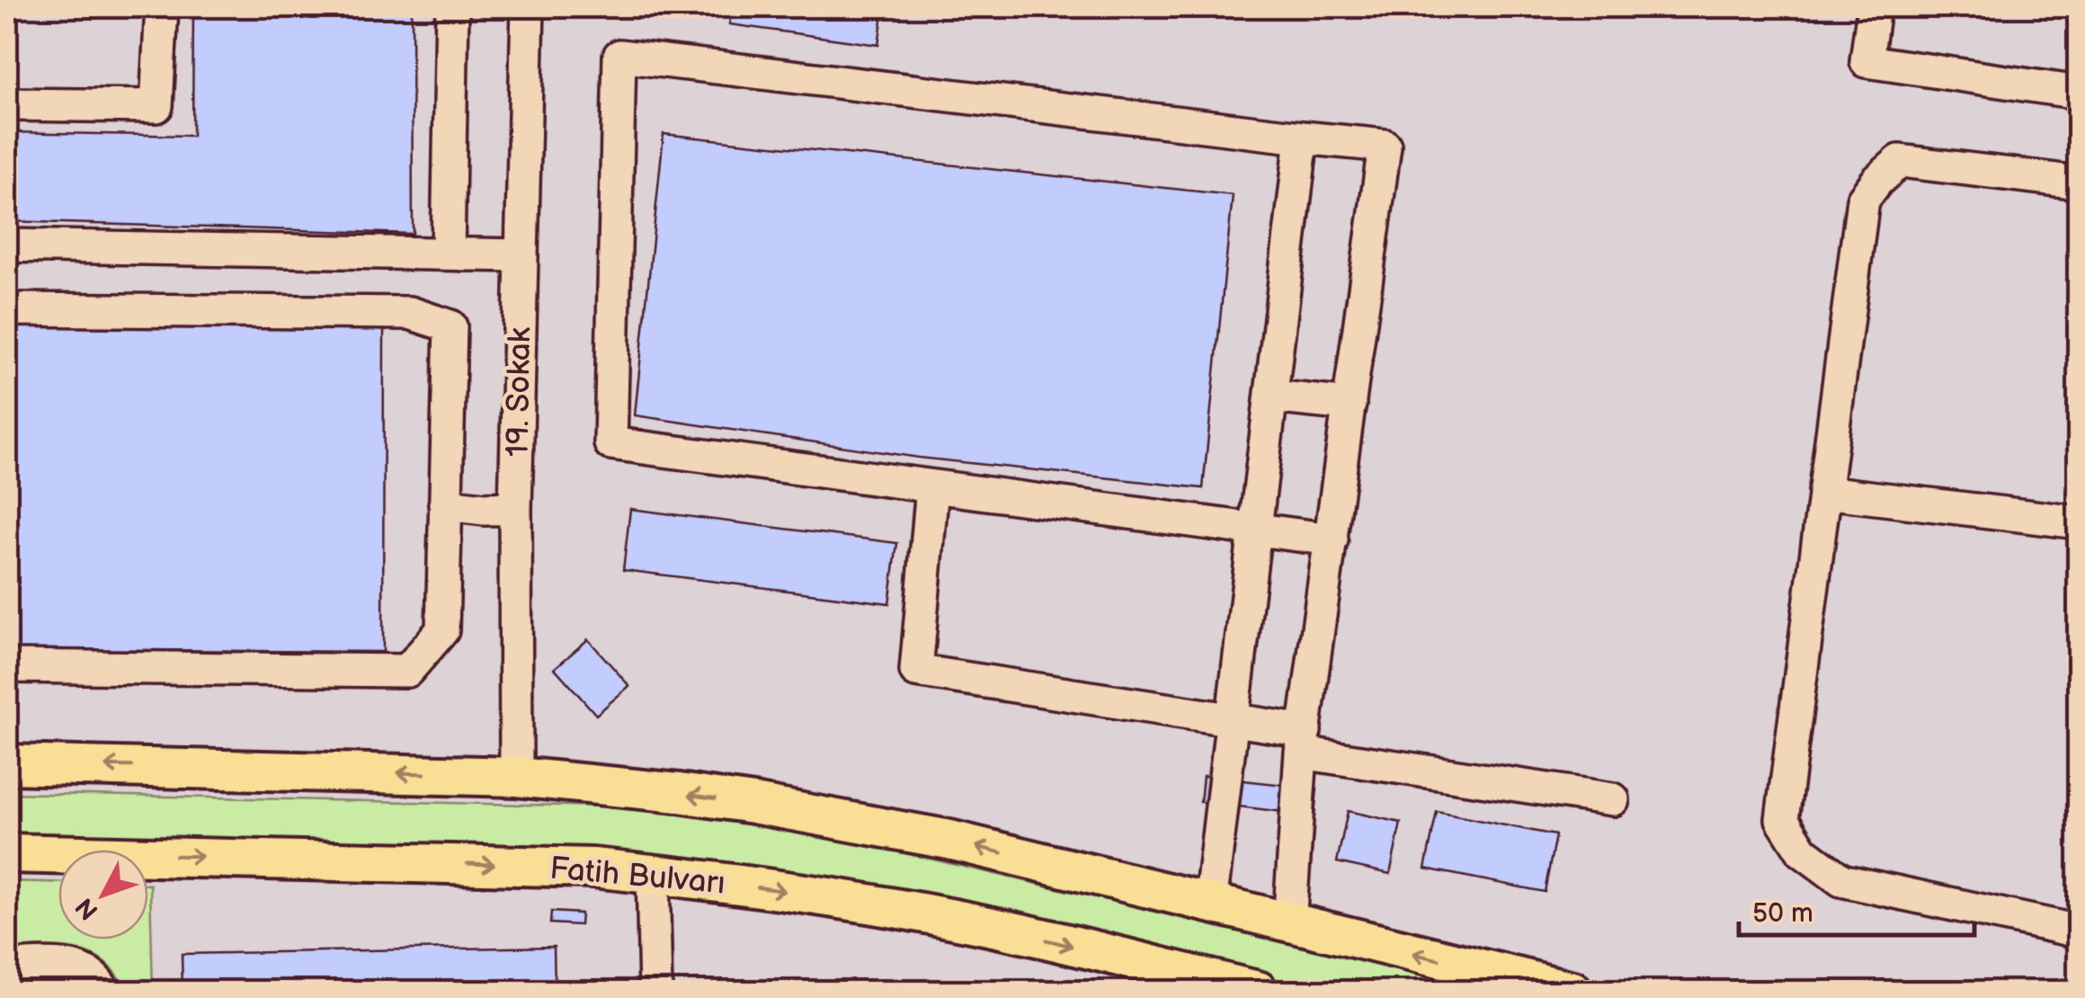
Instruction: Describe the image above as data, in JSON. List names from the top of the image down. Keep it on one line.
{"streets":{"main road":["Fatih Bulvarı"],"street":["19. Sokak"]},"scale_bar":"50 m","north":"bottom left"}
